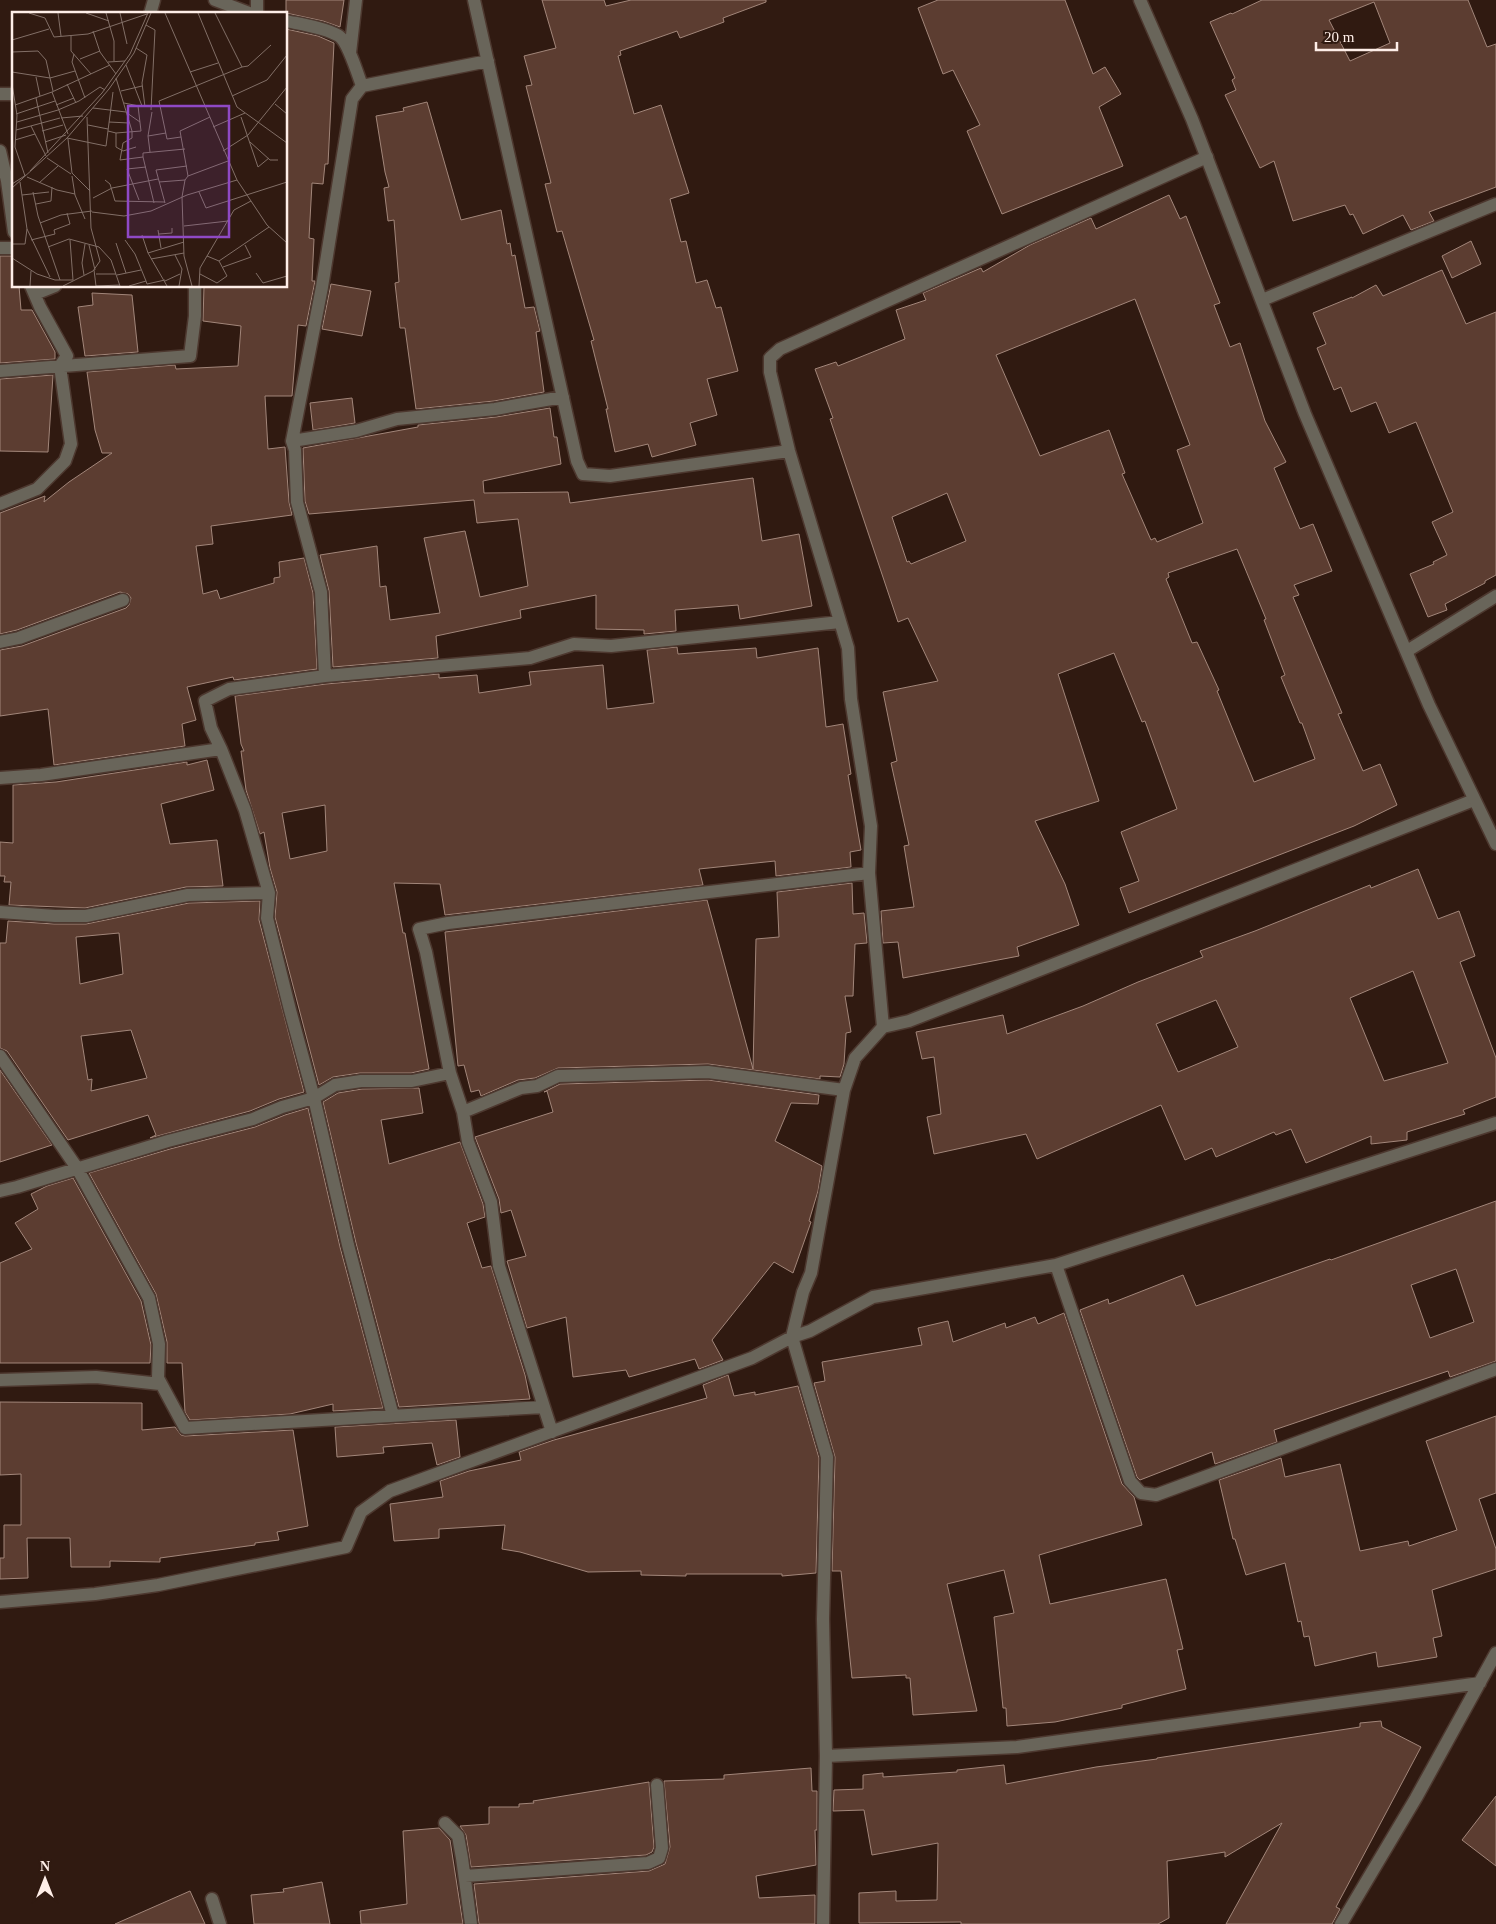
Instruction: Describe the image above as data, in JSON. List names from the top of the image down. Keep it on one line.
{"scale_bar":"20 m","north":"top"}
